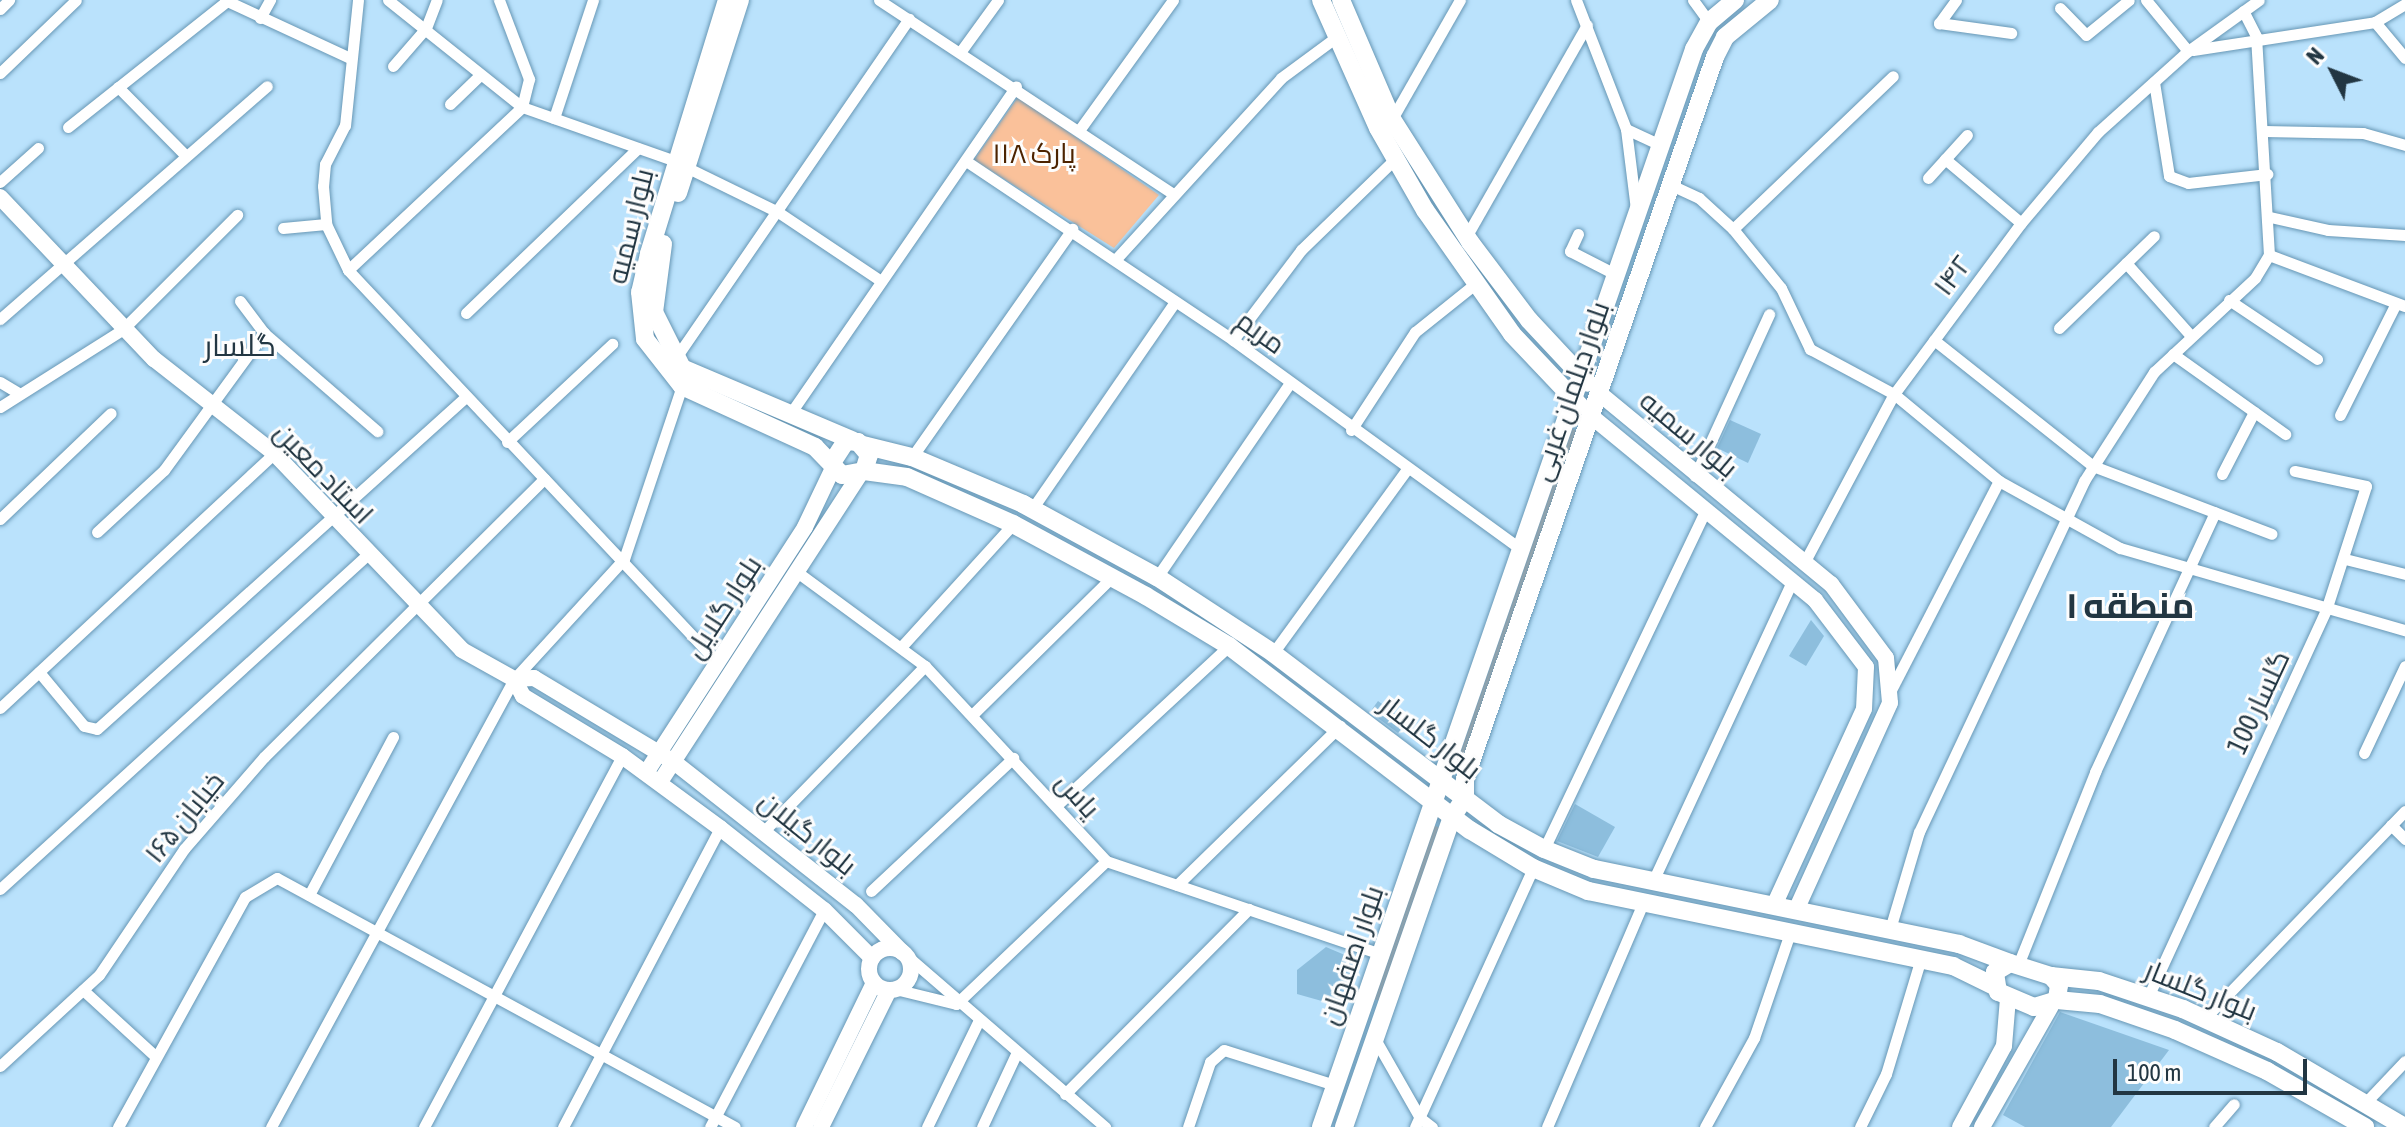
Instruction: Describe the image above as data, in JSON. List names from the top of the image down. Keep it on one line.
{"streets":{"main road":["بلوار سمیه","بلوار دیلمان غربی","استاد معین","بلوار گلایل","بلوار گلسار","بلوار گیلان","بلوار اصفهان"],"street":["۱۴۲","مریم","گلسار 100","یاس","خیابان ۱۶۵"]},"crossings":[["بلوار سمیه","۱۴۲"],["بلوار سمیه","بلوار دیلمان غربی"],["بلوار سمیه","بلوار گلایل"],["بلوار سمیه","بلوار گلسار"],["مریم","بلوار دیلمان غربی"],["بلوار دیلمان غربی","بلوار گلسار"],["بلوار دیلمان غربی","بلوار اصفهان"],["استاد معین","بلوار گلایل"],["استاد معین","خیابان ۱۶۵"],["استاد معین","بلوار گیلان"],["بلوار گلایل","بلوار گلسار"],["بلوار گلایل","یاس"],["بلوار گلایل","بلوار گیلان"],["گلسار 100","بلوار گلسار"],["بلوار گلسار","بلوار اصفهان"],["یاس","بلوار اصفهان"]],"districts":["گلسار","منطقه ۱"],"parks":["پارک ۱۱۸"],"scale_bar":"100 m","north":"top left"}
